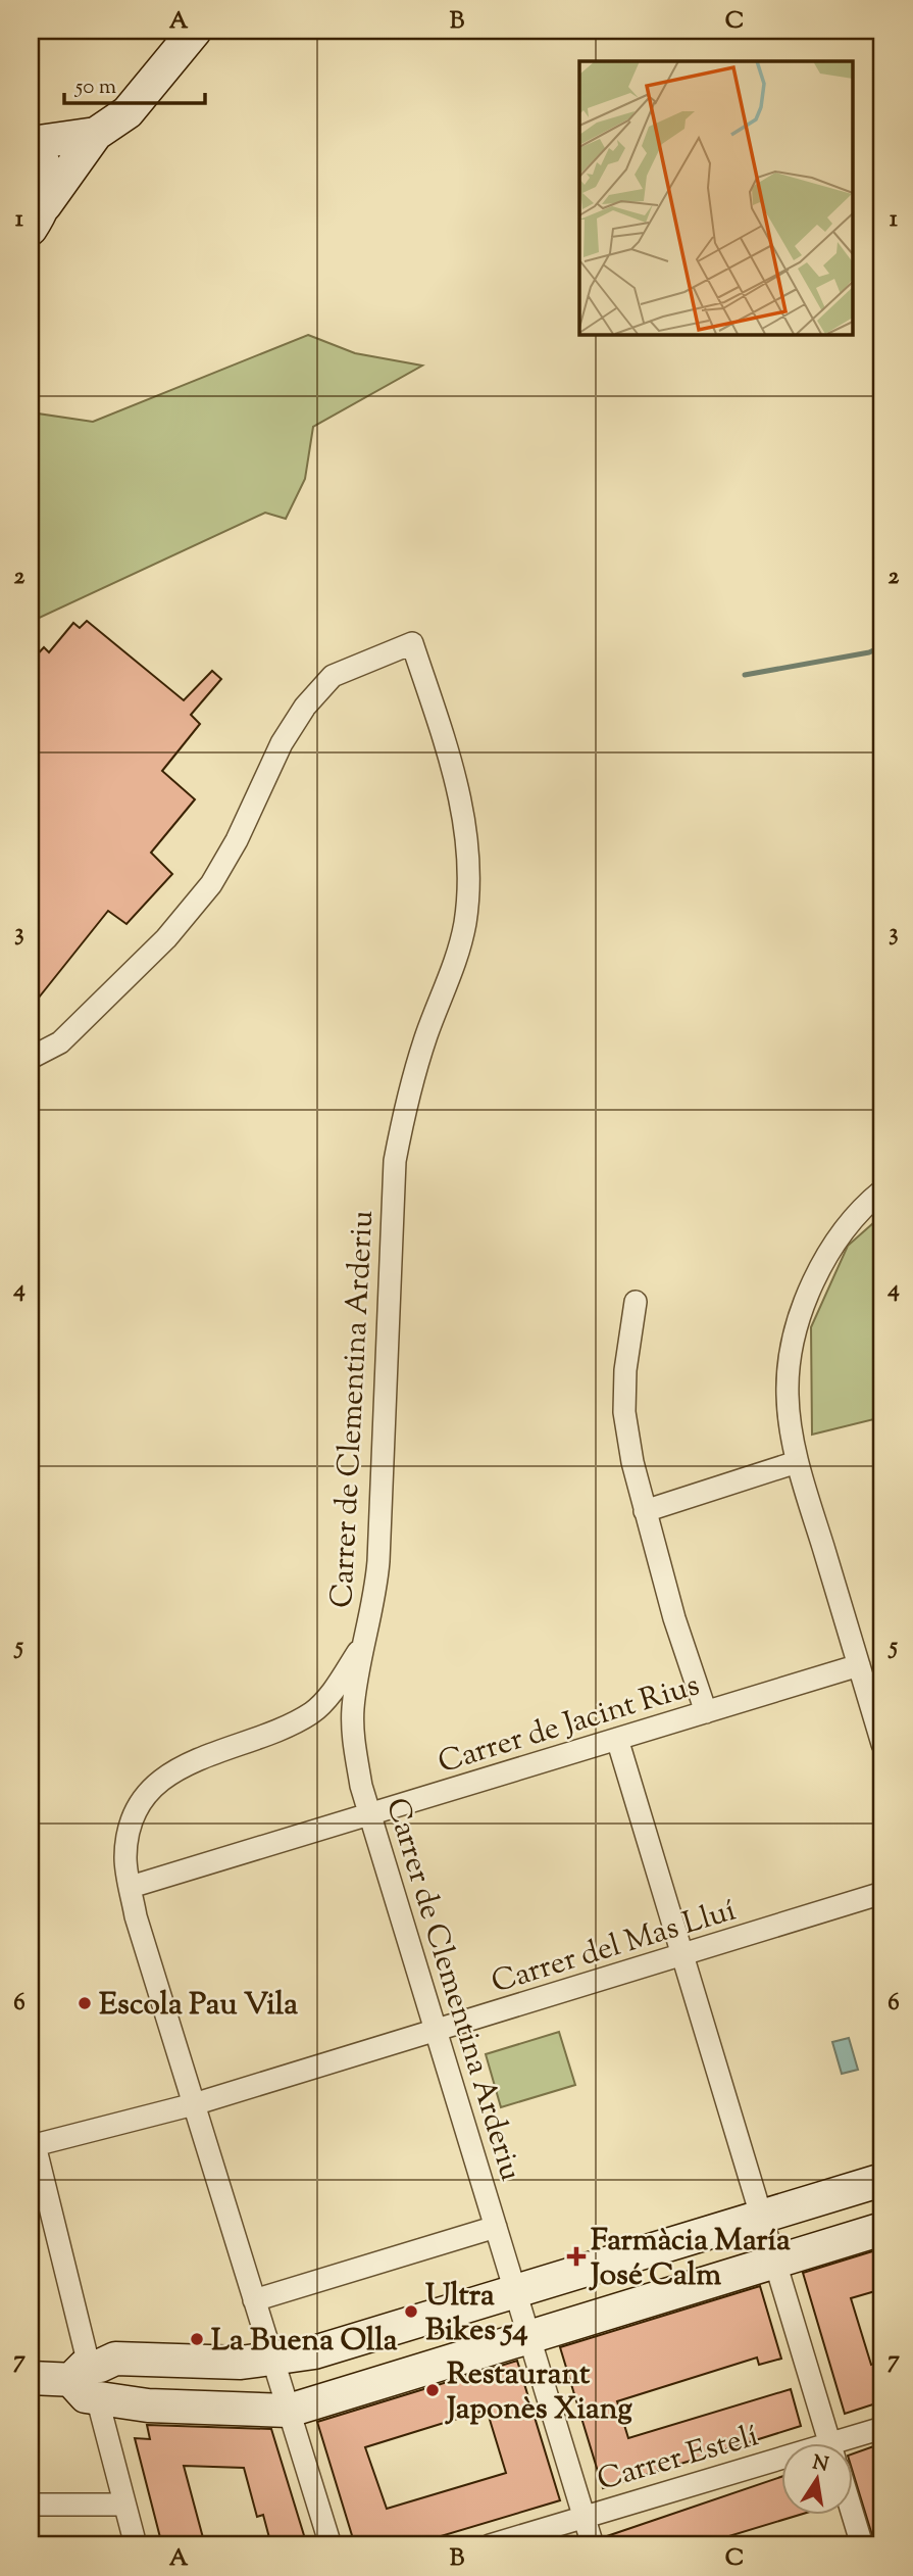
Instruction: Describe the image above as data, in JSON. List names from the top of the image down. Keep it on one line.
{"streets":{"street":["Carrer de Clementina Arderiu","Carrer de Jacint Rius","Carrer del Mas Lluí","Carrer Estelí"]},"crossings":[["Carrer de Clementina Arderiu","Carrer de Jacint Rius"],["Carrer de Clementina Arderiu","Carrer del Mas Lluí"],["Carrer de Clementina Arderiu","Carrer Estelí"]],"places":{"other":["Escola Pau Vila","Ultra Bikes 54","La Buena Olla","Restaurant Japonès Xiang"],"health":["Farmàcia María José Calm"]},"scale_bar":"50 m","north":"top","grid":{"columns":["A","B","C"],"rows":["1","2","3","4","5","6","7"]}}
